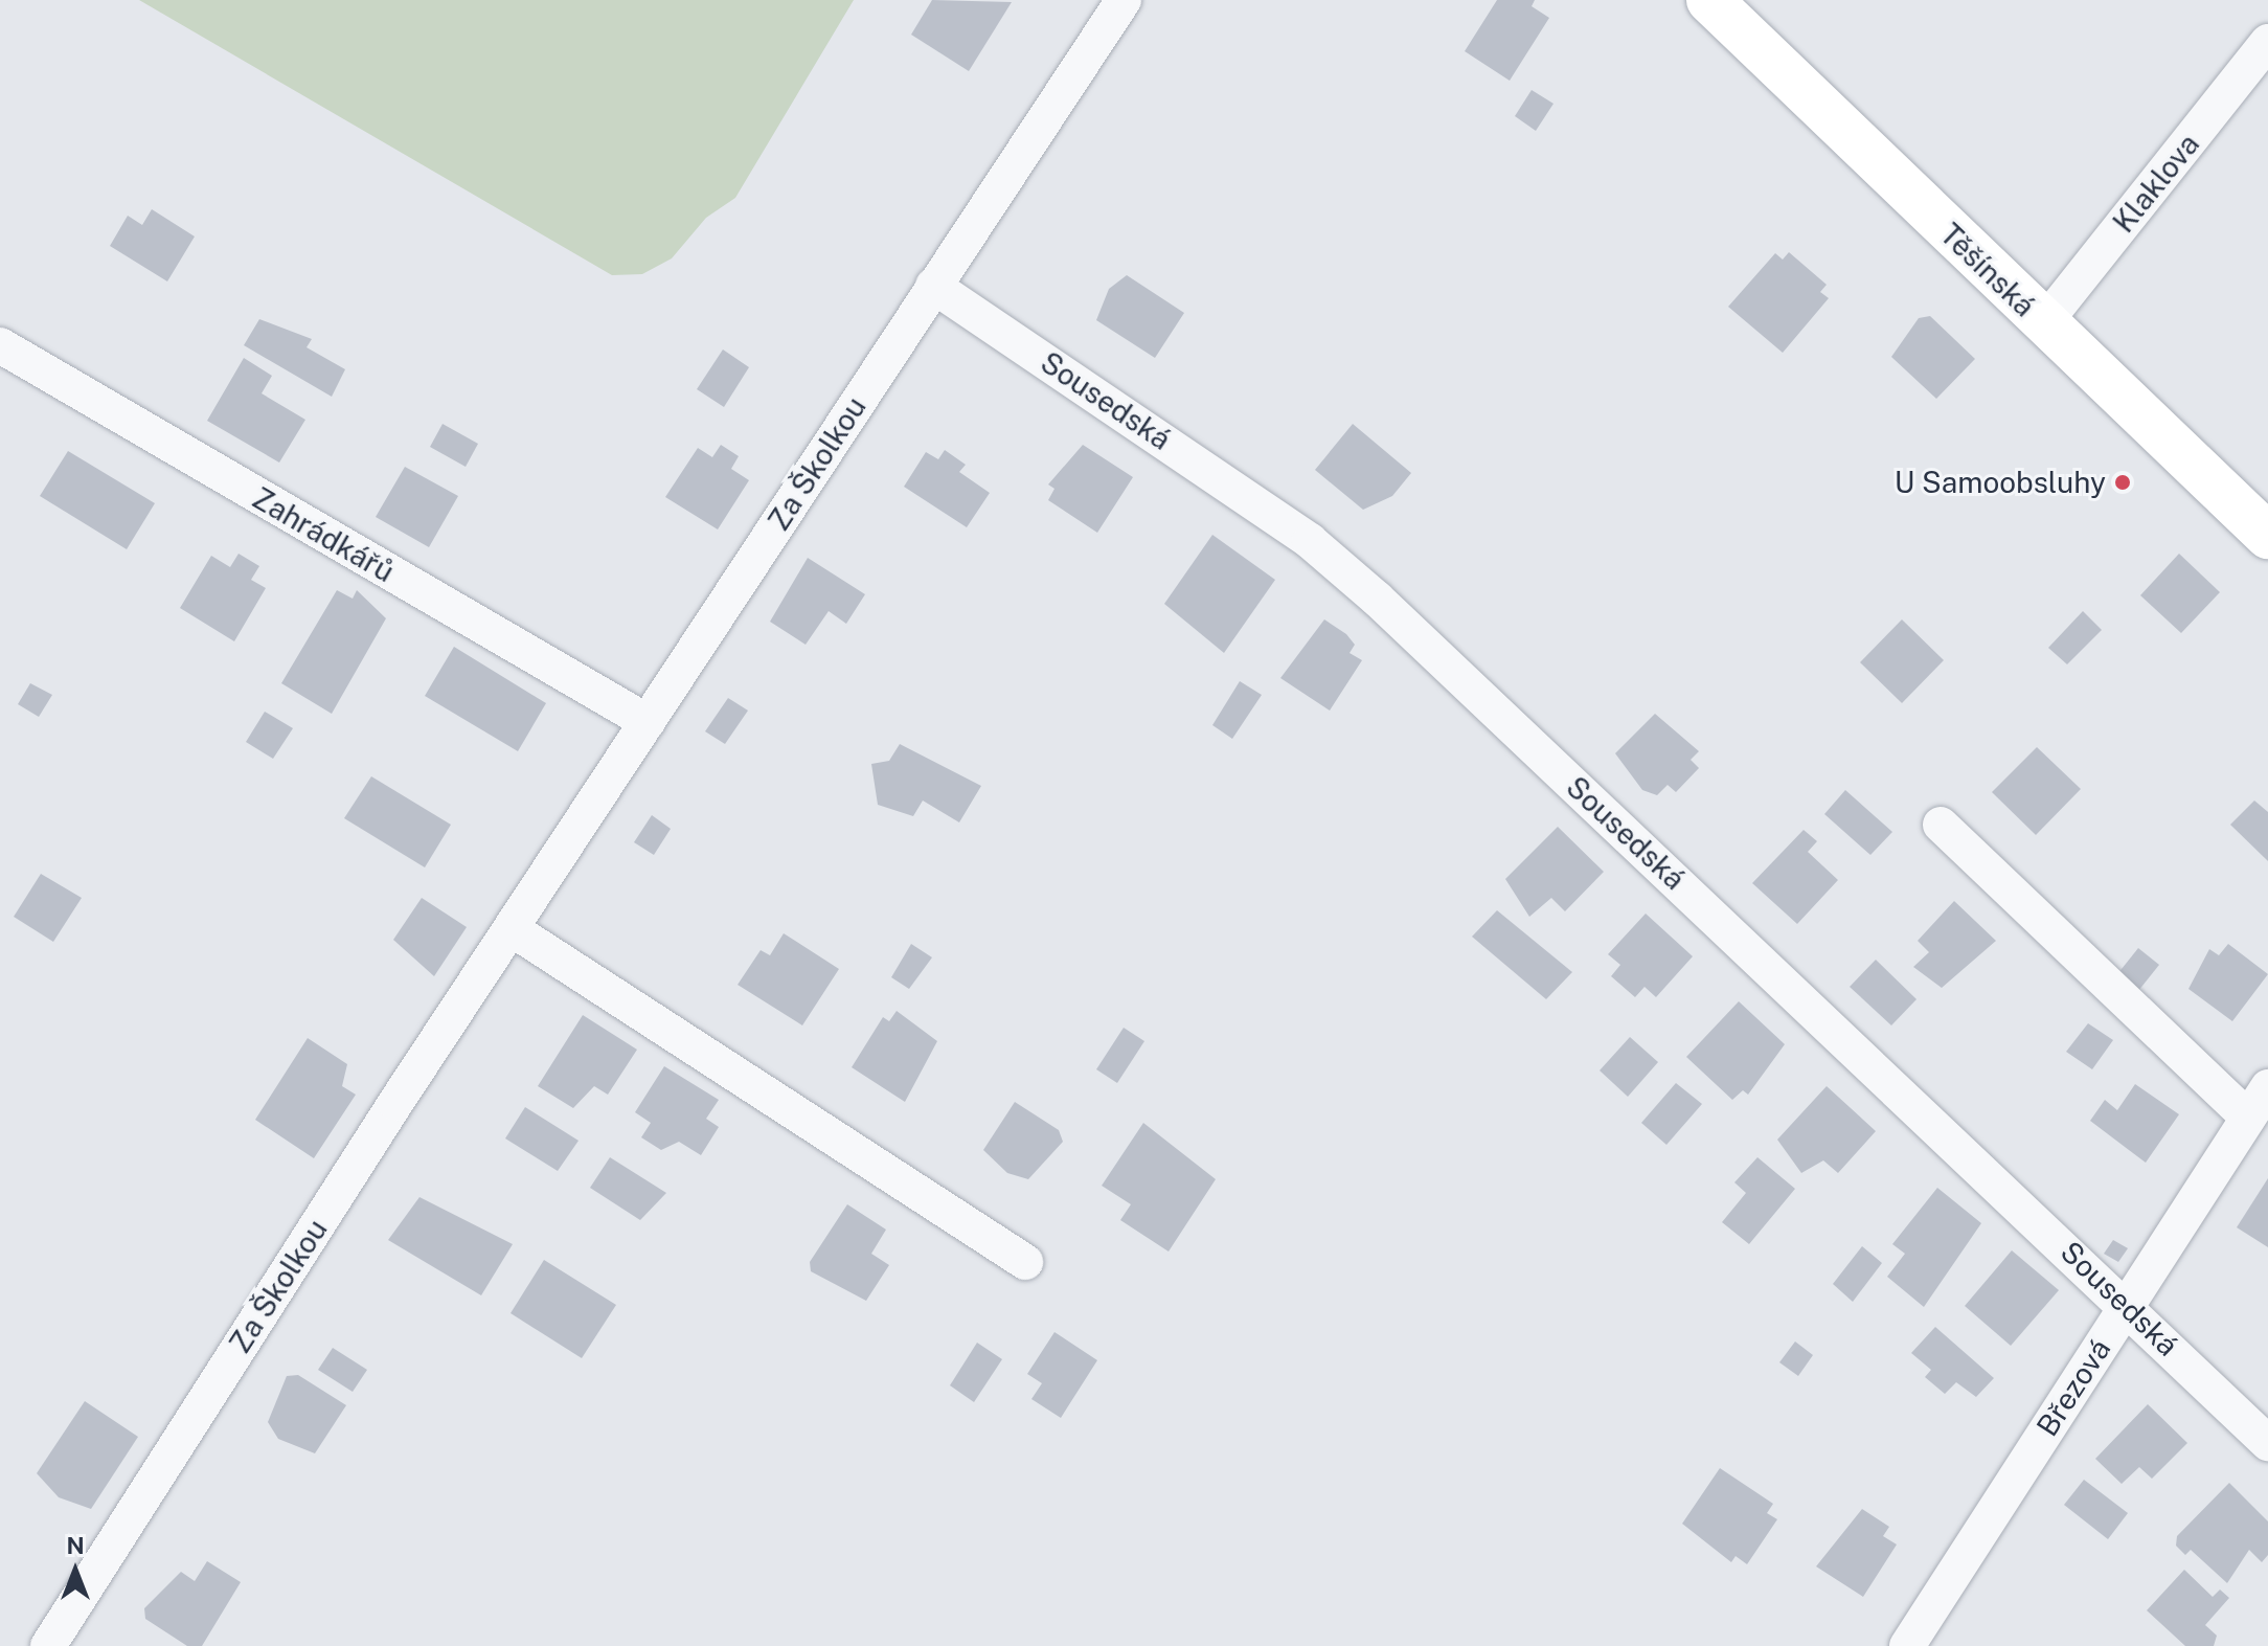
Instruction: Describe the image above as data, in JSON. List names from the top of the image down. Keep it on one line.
{"streets":{"main road":["Těšínská"],"street":["Klaklova","Sousedská","Za Školkou","Zahrádkářů","Březová"]},"crossings":[["Klaklova","Těšínská"],["Sousedská","Za Školkou"],["Sousedská","Březová"],["Za Školkou","Zahrádkářů"]],"places":["U Samoobsluhy"],"north":"top"}
